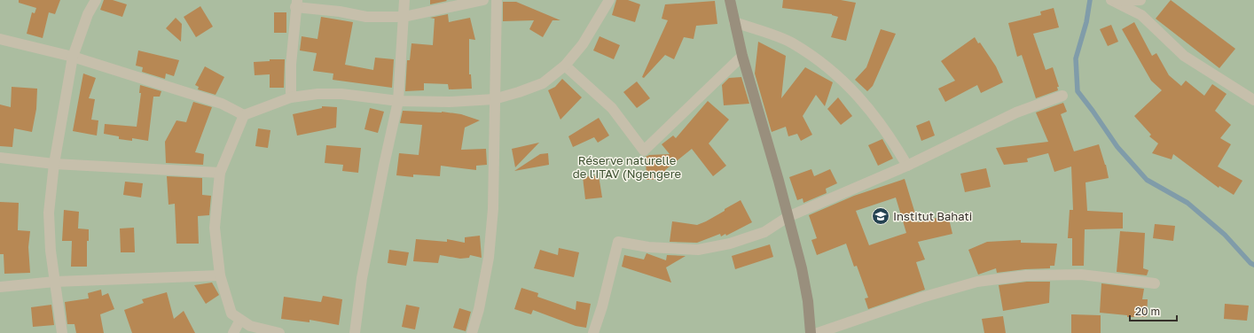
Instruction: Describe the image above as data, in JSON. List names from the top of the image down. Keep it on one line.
{"parks":["Réserve naturelle de l'ITAV (Ngengere"],"places":{"school or university":["Institut Bahati"]},"scale_bar":"20 m"}
